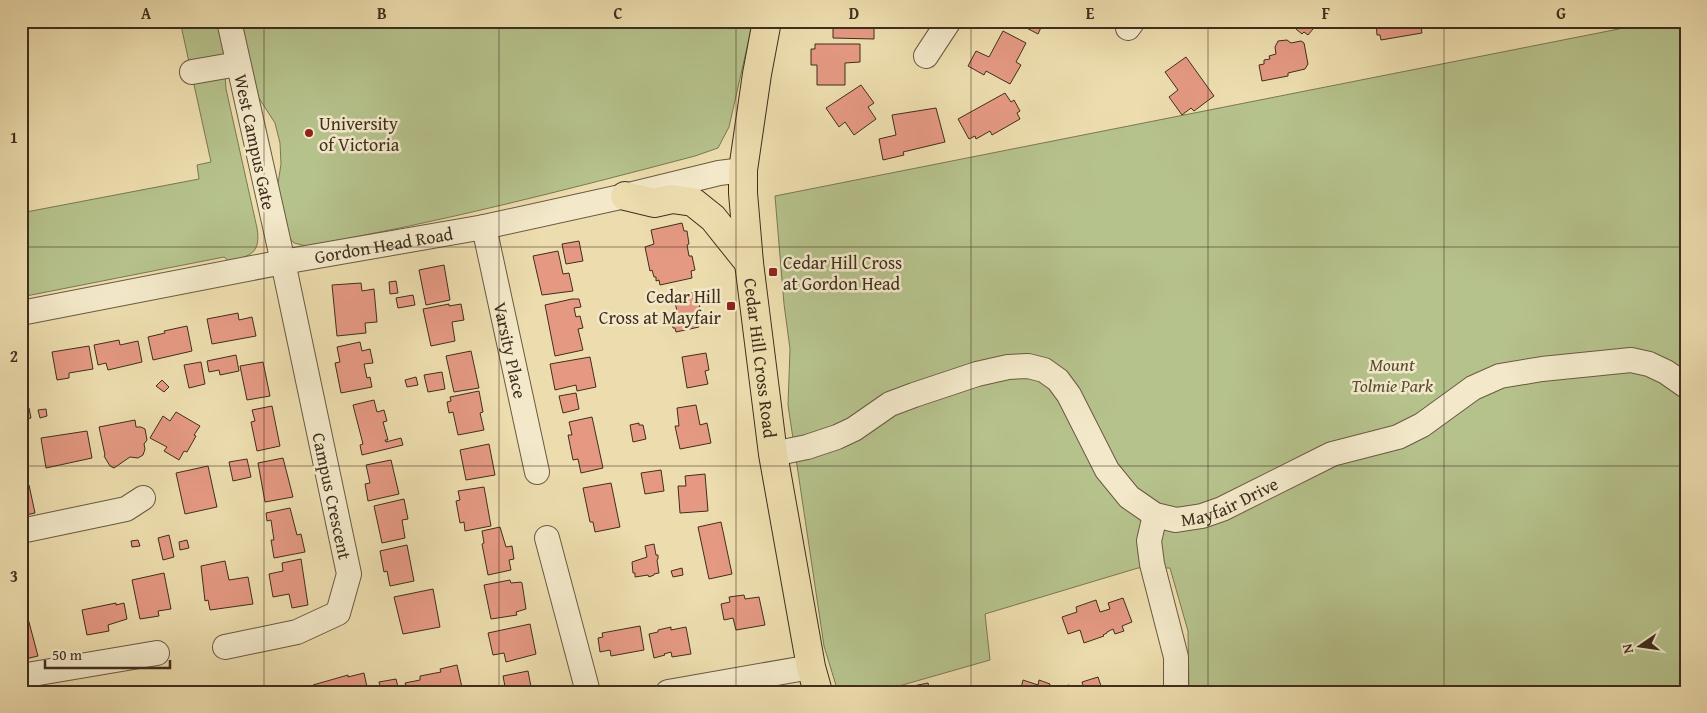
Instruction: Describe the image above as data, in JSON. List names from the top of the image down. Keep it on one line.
{"streets":{"main road":["Cedar Hill Cross Road"],"street":["West Campus Gate","Gordon Head Road","Varsity Place","Campus Crescent","Mayfair Drive"]},"crossings":[["West Campus Gate","Gordon Head Road"],["West Campus Gate","Campus Crescent"],["Gordon Head Road","Varsity Place"],["Gordon Head Road","Cedar Hill Cross Road"],["Gordon Head Road","Campus Crescent"],["Cedar Hill Cross Road","Mayfair Drive"]],"parks":["Mount Tolmie Park"],"places":{"other":["University of Victoria"],"transit":["Cedar Hill Cross at Gordon Head","Cedar Hill Cross at Mayfair"]},"scale_bar":"50 m","north":"left","grid":{"columns":["A","B","C","D","E","F","G"],"rows":["1","2","3"]}}
